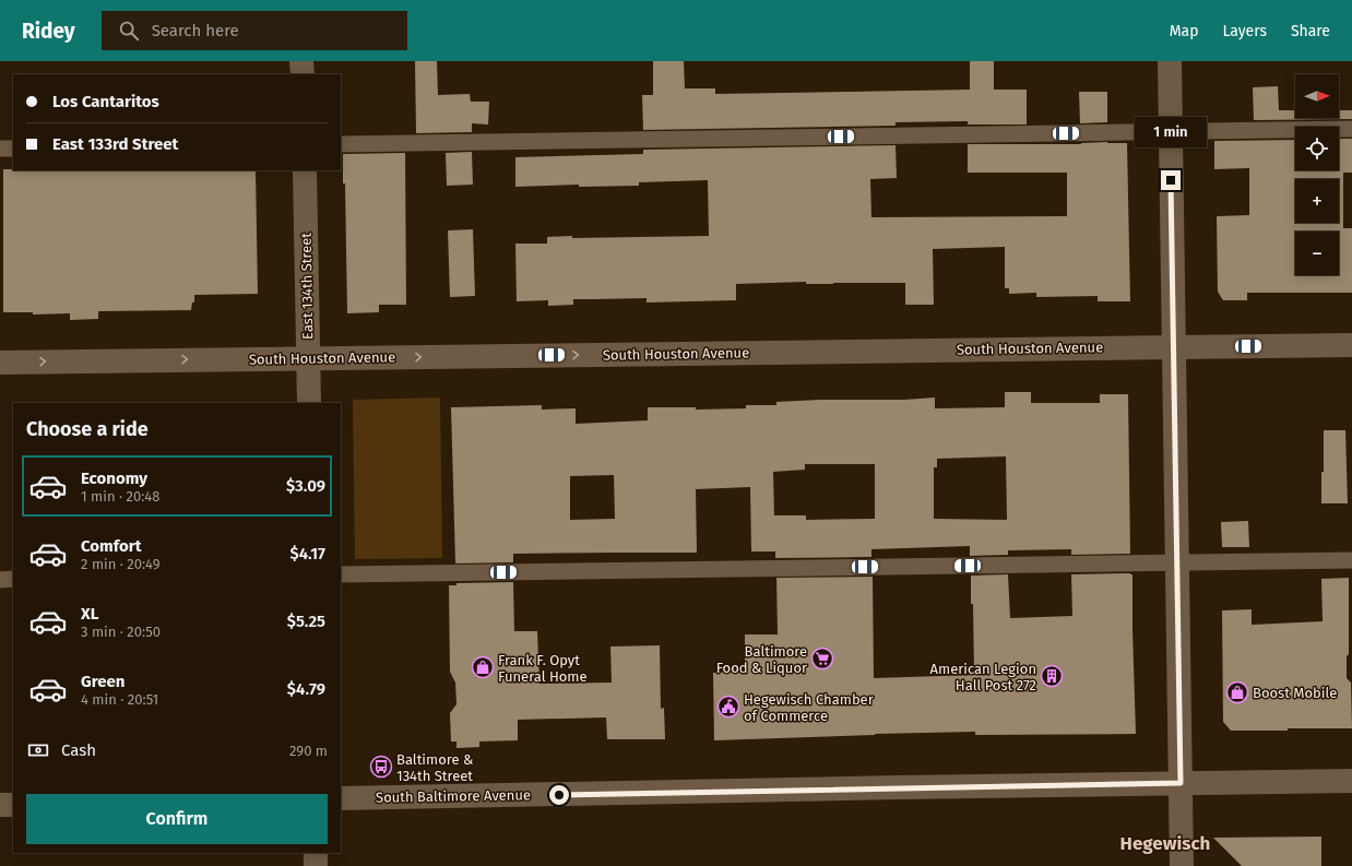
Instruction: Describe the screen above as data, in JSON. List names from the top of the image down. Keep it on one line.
{"streets":{"street":["East 134th Street","South Houston Avenue","South Baltimore Avenue"]},"crossings":[["East 134th Street","South Houston Avenue"]],"one_way":["South Houston Avenue"],"districts":["Hegewisch"],"places":{"supermarket":["Baltimore Food & Liquor"],"shop":["Frank F. Opyt Funeral Home","Boost Mobile"],"building":["American Legion Hall Post 272"],"public building":["Hegewisch Chamber of Commerce"],"bus stop":["Baltimore & 134th Street"]},"north":"right","page":{"header":"Ridey","search":"Search here","nav":["Map","Layers","Share"],"map_buttons":["+","−"],"banner":["Los Cantaritos","East 133rd Street"],"bubble":"1 min","heading":"Choose a ride","list":[{"name":"Economy","note":"1 min · 20:48","value":"$3.09"},{"name":"Comfort","note":"2 min · 20:49","value":"$4.17"},{"name":"XL","note":"3 min · 20:50","value":"$5.25"},{"name":"Green","note":"4 min · 20:51","value":"$4.79"}],"pay":["Cash","290 m"],"buttons":"Confirm"}}
